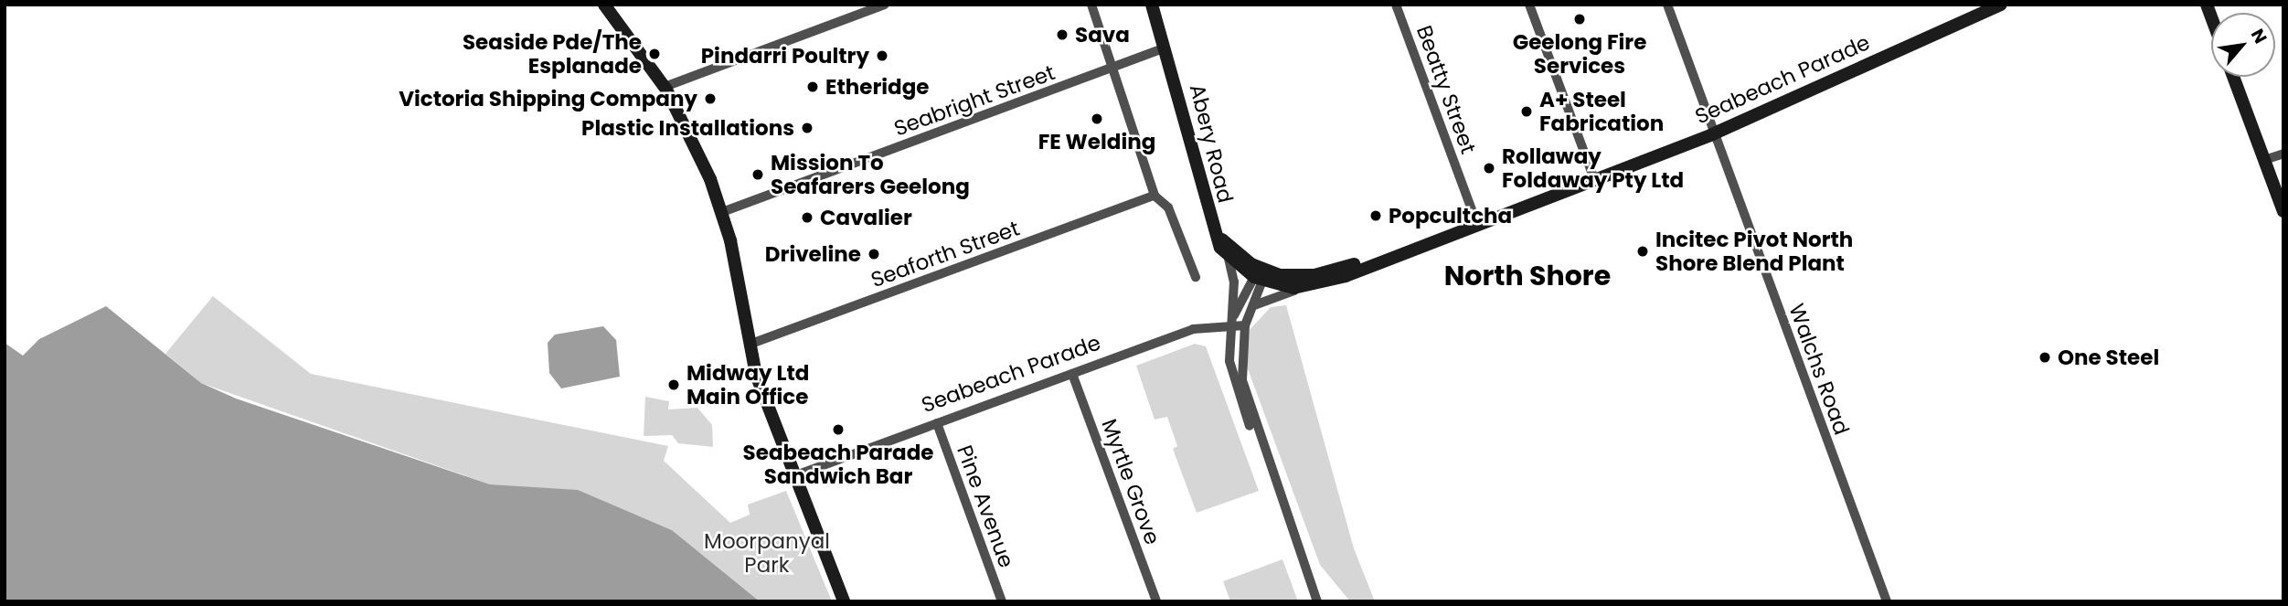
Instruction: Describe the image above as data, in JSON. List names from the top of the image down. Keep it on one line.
{"streets":{"main road":["Seabeach Parade","Abery Road"],"street":["Beatty Street","Seabright Street","Seaforth Street","Walchs Road","Myrtle Grove","Pine Avenue"]},"crossings":[["Seabeach Parade","Beatty Street"],["Seabeach Parade","Abery Road"],["Seabeach Parade","Walchs Road"],["Seabeach Parade","Myrtle Grove"],["Seabeach Parade","Pine Avenue"],["Seabright Street","Abery Road"]],"districts":["North Shore"],"parks":["Moorpanyal Park"],"places":["Geelong Fire Services","Sava","Seaside Pde/The Esplanade","Pindarri Poultry","Etheridge","Victoria Shipping Company","A+ Steel Fabrication","FE Welding","Plastic Installations","Rollaway Foldaway Pty Ltd","Mission To Seafarers Geelong","Popcultcha","Cavalier","Incitec Pivot North Shore Blend Plant","Driveline","One Steel","Midway Ltd Main Office","Seabeach Parade Sandwich Bar"],"north":"top right"}
